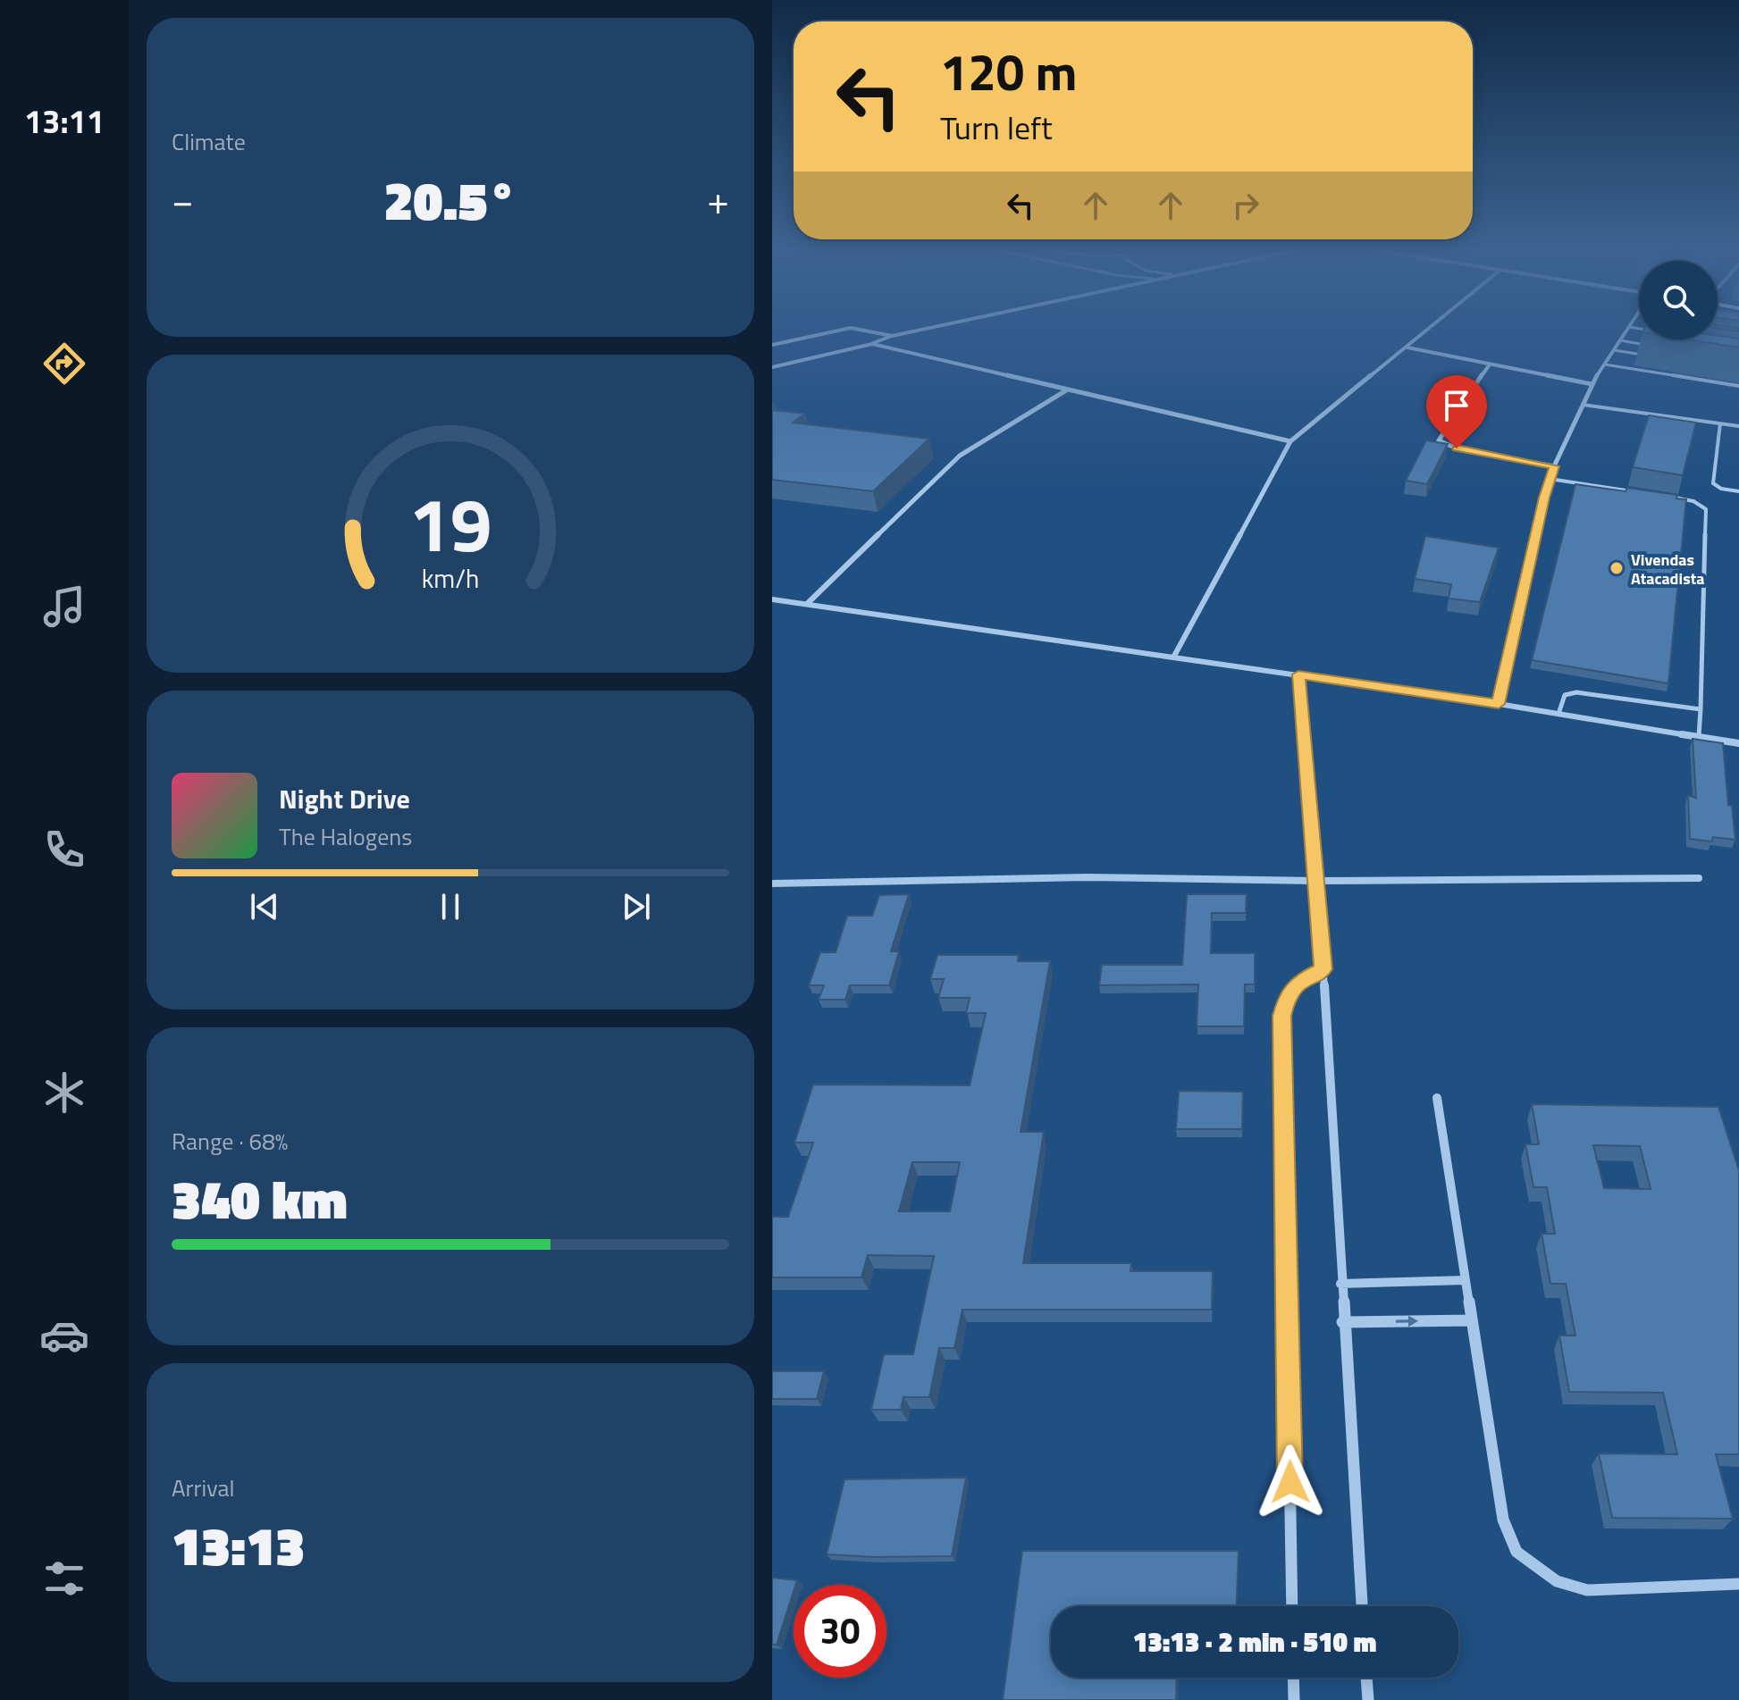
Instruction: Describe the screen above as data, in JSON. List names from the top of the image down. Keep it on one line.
{"places":["Vivendas Atacadista"],"page":{"tabs":"13:11","tile":["Climate",["Range · 68%","340 km"],["Arrival","13:13"]],"turn":["120 m","Turn left"],"heat":["−","20.5°","+"],"song":["Night Drive","The Halogens"],"limit":"30","trip":"13:13 · 2 min · 510 m","gauge":["19","km/h"]}}
